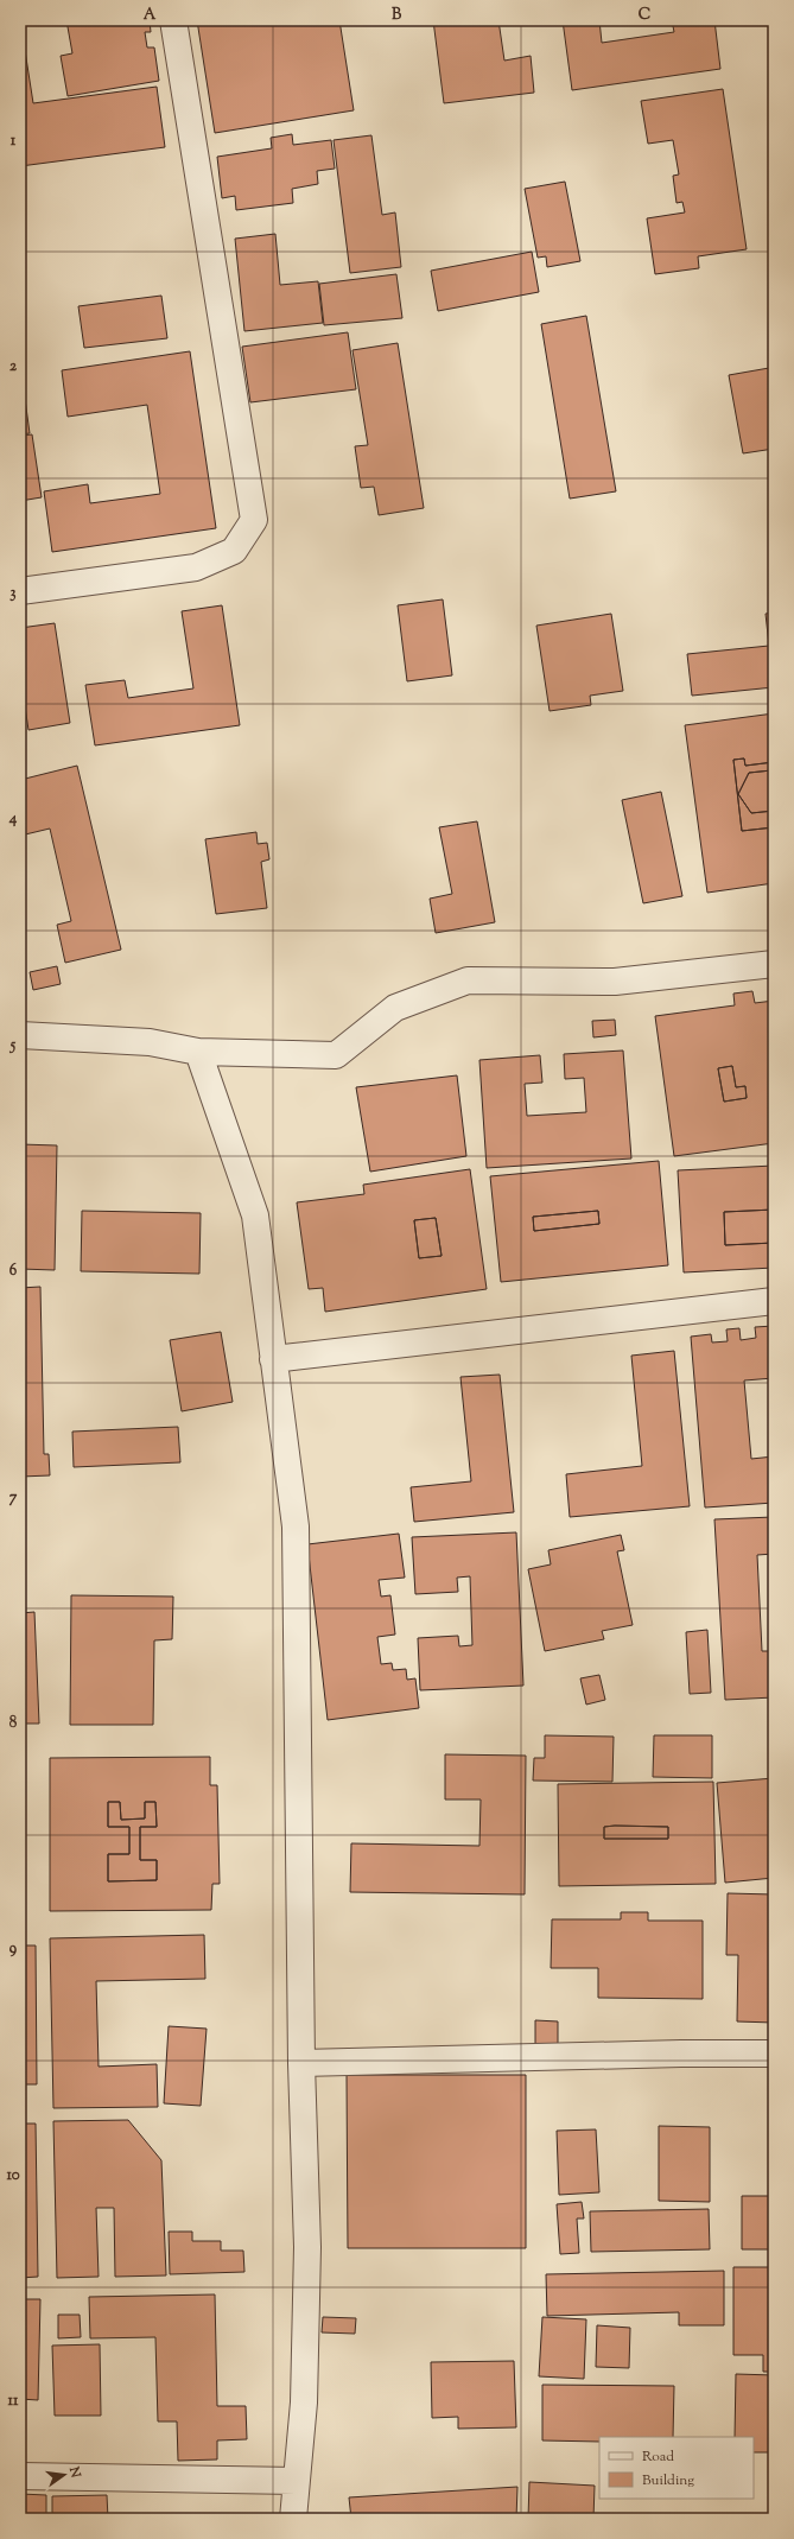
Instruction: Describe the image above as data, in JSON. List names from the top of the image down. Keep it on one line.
{"legend":["Road","Building"],"north":"right","grid":{"columns":["A","B","C"],"rows":["1","2","3","4","5","6","7","8","9","10","11"]}}
